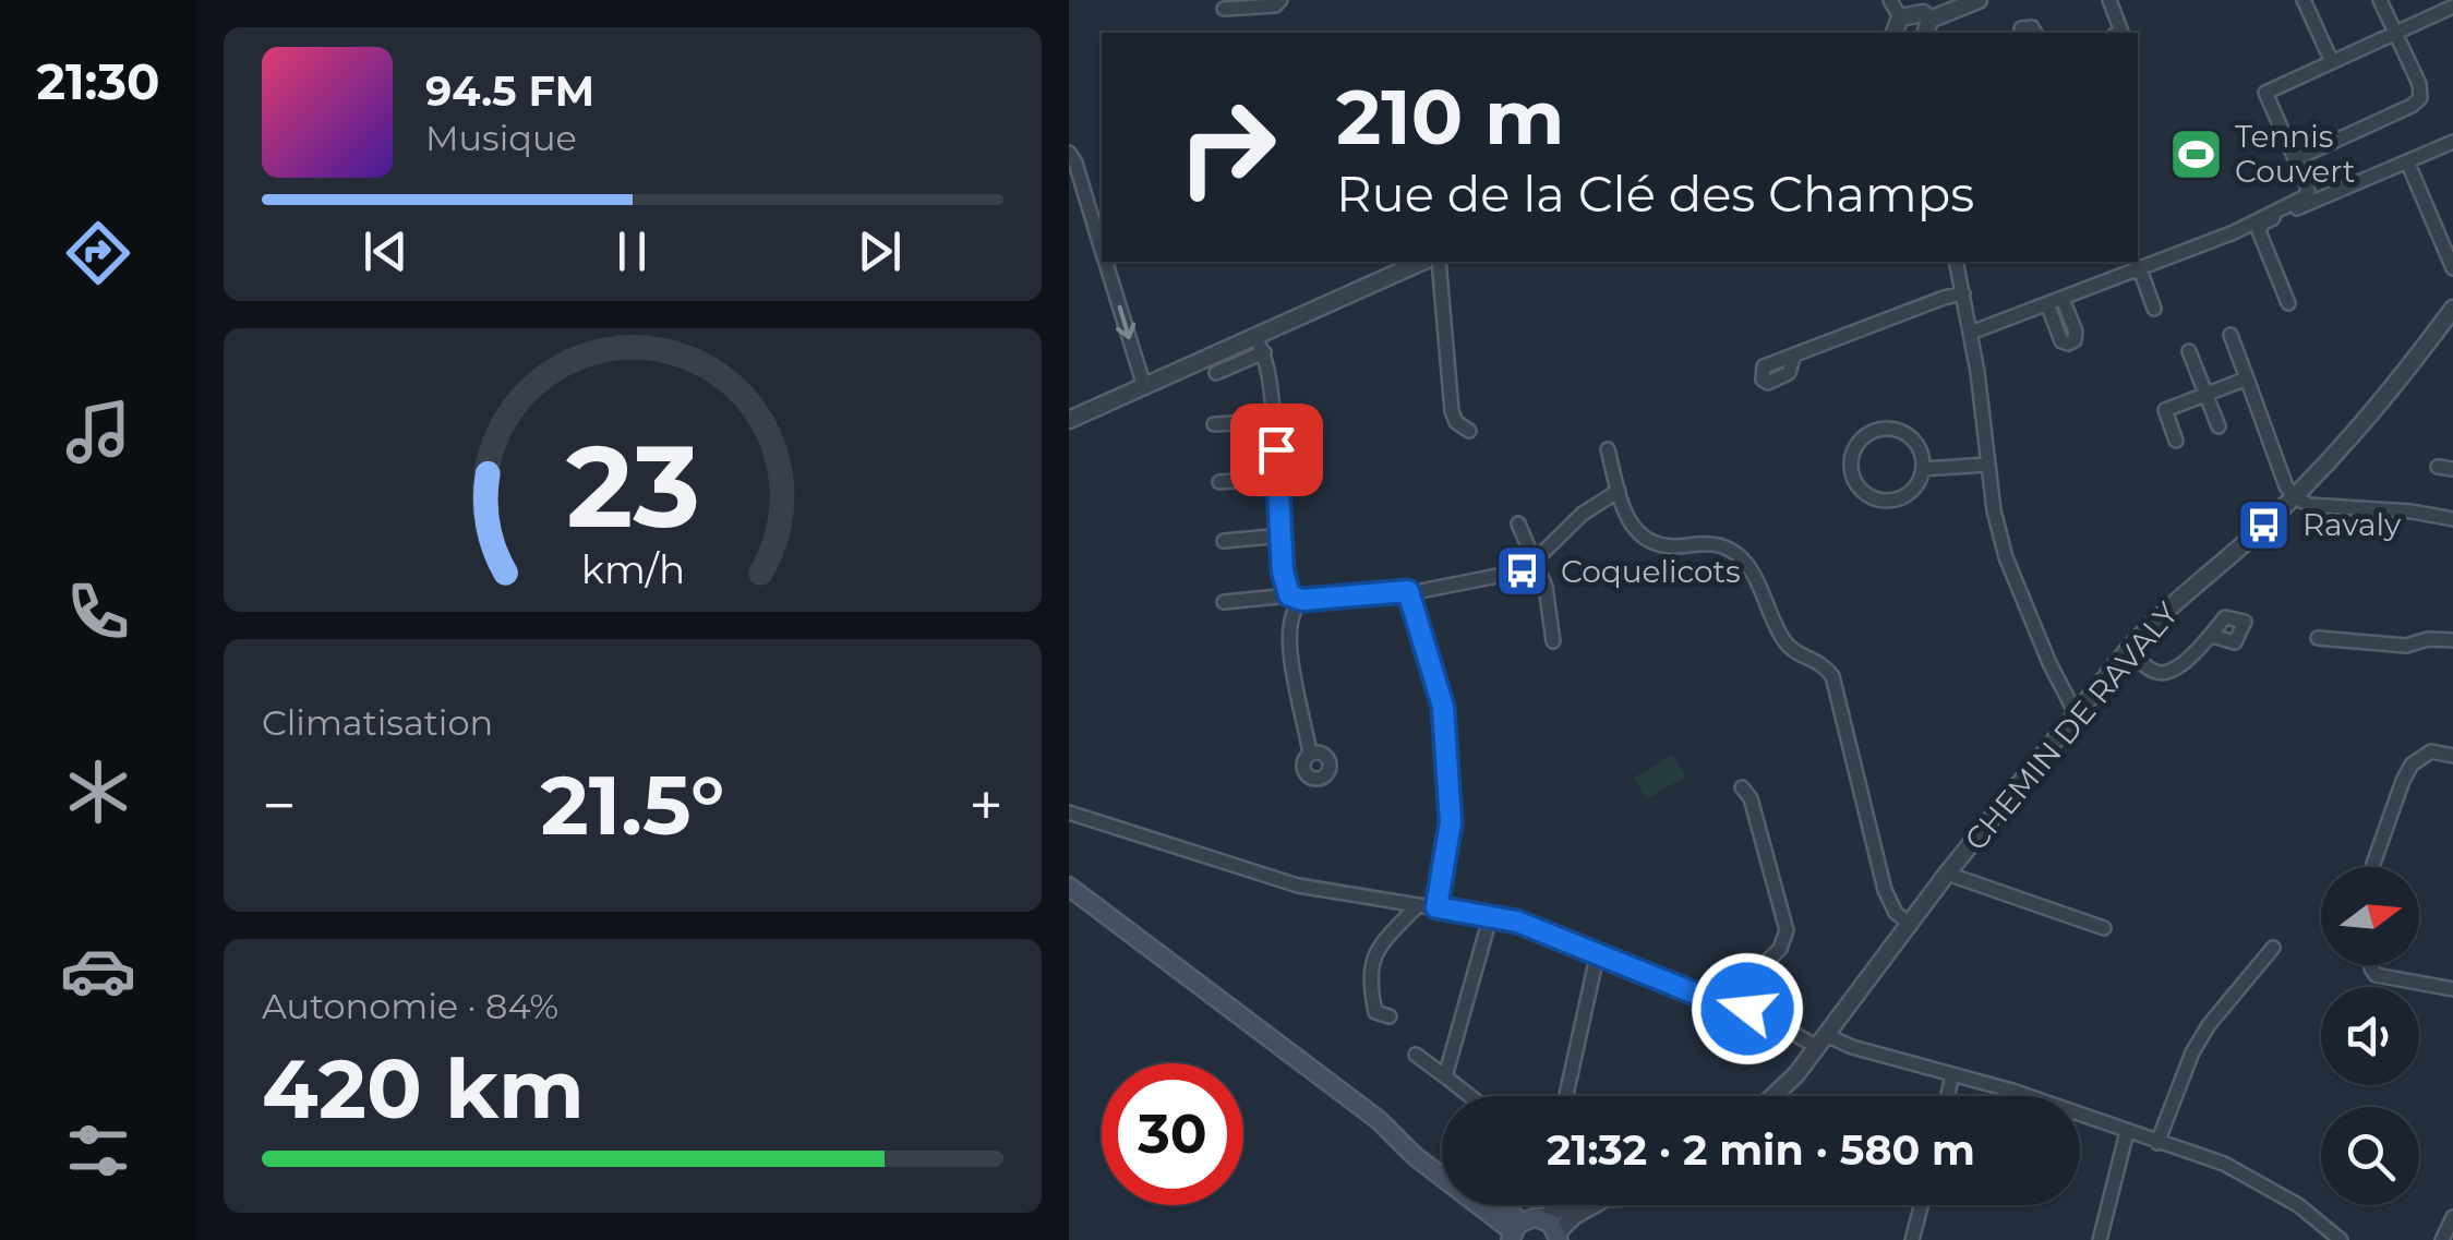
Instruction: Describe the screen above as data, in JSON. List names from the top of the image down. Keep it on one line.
{"streets":{"street":["CHEMIN DE RAVALY"]},"places":{"sports":["Tennis Couvert"],"bus stop":["Ravaly","Coquelicots"]},"north":"right","page":{"tabs":"21:30","turn":["210 m","Rue de la Clé des Champs"],"song":["94.5 FM","Musique"],"tile":["Climatisation",["Autonomie · 84%","420 km"]],"heat":["−","21.5°","+"],"limit":"30","trip":"21:32 · 2 min · 580 m","gauge":["23","km/h"]}}
